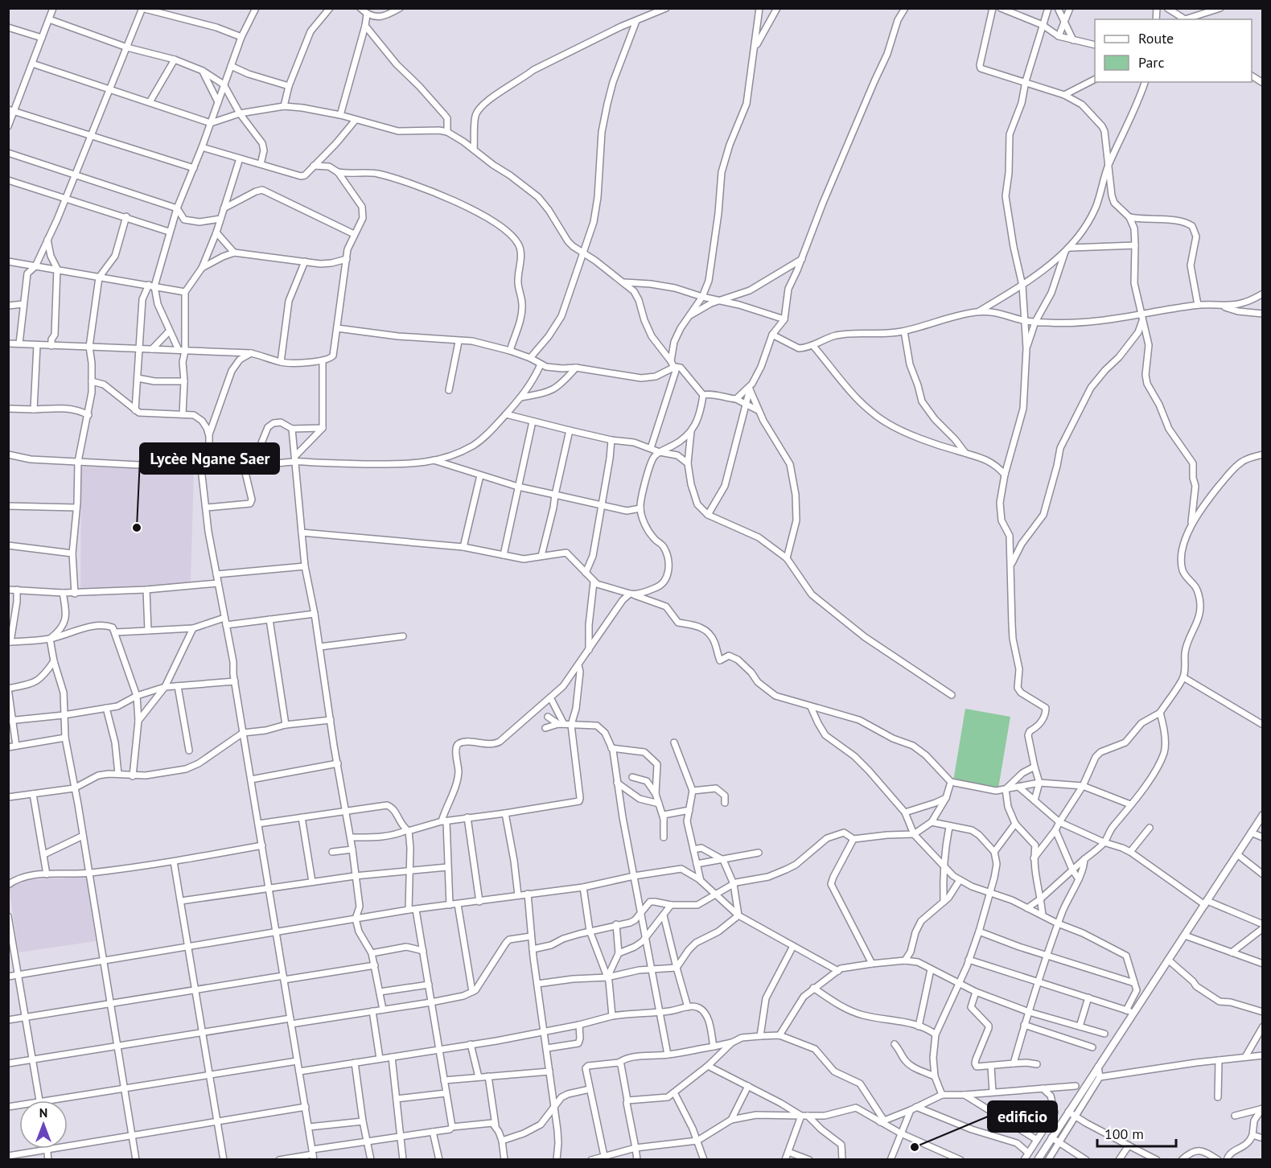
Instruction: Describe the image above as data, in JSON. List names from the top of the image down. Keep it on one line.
{"places":["Lycèe Ngane Saer","edificio"],"legend":["Route","Parc"],"scale_bar":"100 m","north":"top"}
